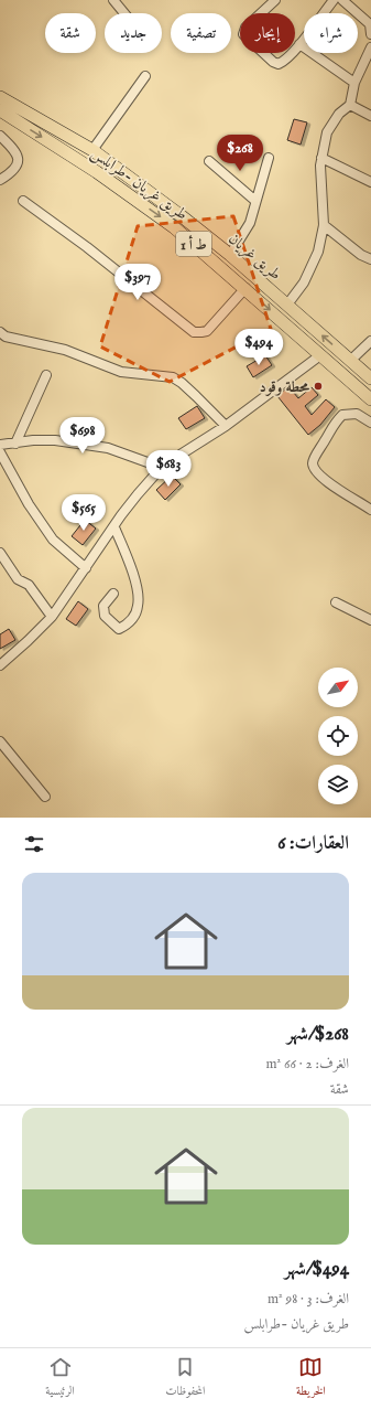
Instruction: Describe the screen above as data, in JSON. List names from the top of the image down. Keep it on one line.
{"streets":{"highway":["طريق غريان -طرابلس","ط أ 1","طريق غريان"]},"one_way":["طريق غريان -طرابلس"],"places":["محطة وقود"],"north":"top right","page":{"chip":["شراء","إيجار","تصفية","جديد","شقة"],"price":["$268","$397","$494","$698","$683","$565"],"heading":"العقارات: 6","list":[{"name":"$268/شهر","note":"الغرف: 2 · 66 m² · شقة"},{"name":"$494/شهر","note":"الغرف: 3 · 98 m² · طريق غريان -طرابلس"}],"tabs":["الخريطة","المحفوظات","الرئيسية"]}}
